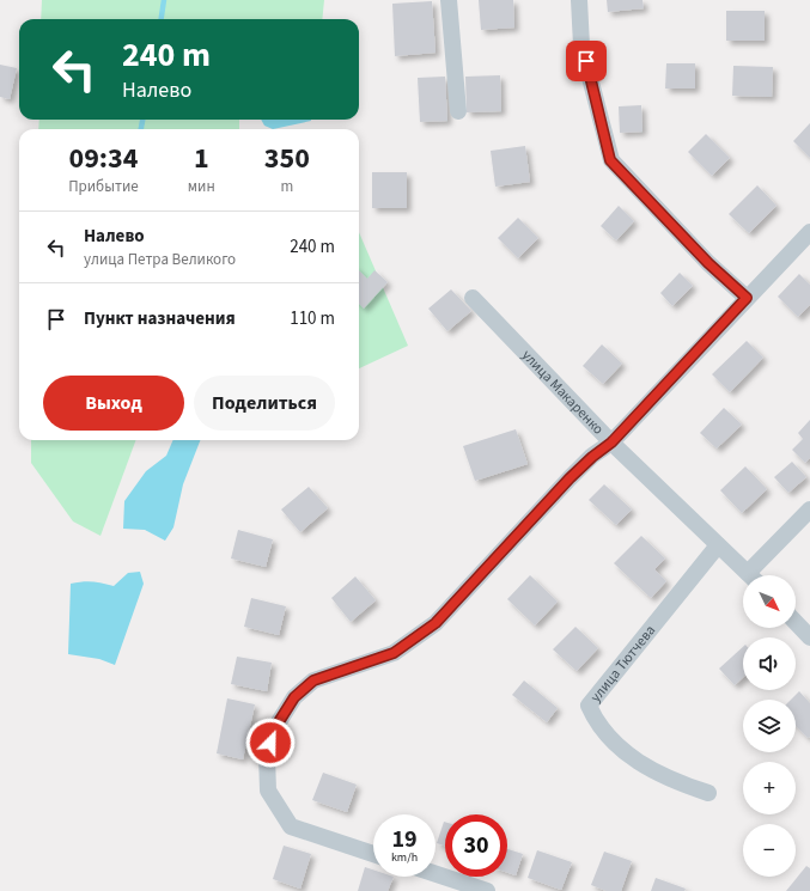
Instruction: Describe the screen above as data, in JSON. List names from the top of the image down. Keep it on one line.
{"streets":{"street":["улица Макаренко","улица Тютчева"]},"crossings":[["улица Макаренко","улица Тютчева"]],"north":"bottom right","page":{"turn":["240 m","Налево"],"eta":["09:34","Прибытие","1","мин","350","m"],"list":[{"name":"Налево","note":"улица Петра Великого","value":"240 m"},{"name":"Пункт назначения","value":"110 m"}],"buttons":["Выход","Поделиться"],"map_buttons":["+","−"],"speed":"19 km/h","limit":"30"}}
